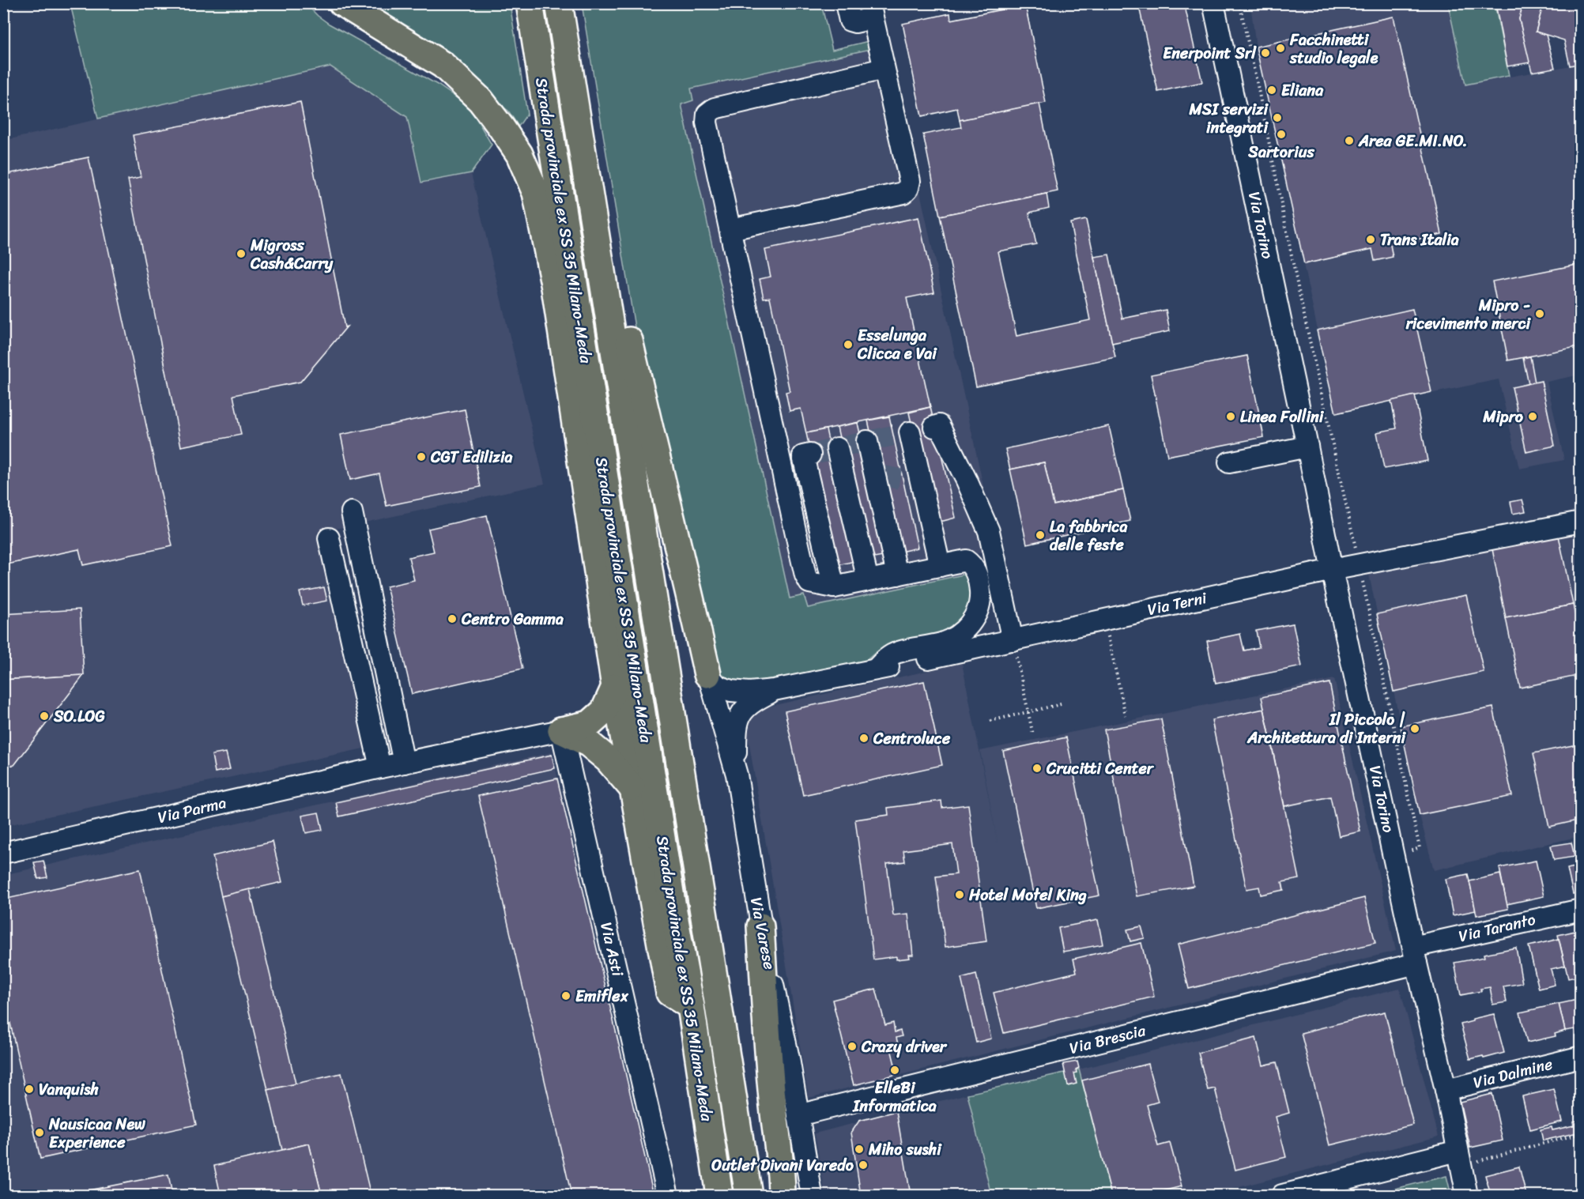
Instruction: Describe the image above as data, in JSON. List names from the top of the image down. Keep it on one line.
{"streets":{"highway":["Strada provinciale ex SS 35 Milano-Meda"],"street":["Via Torino","Via Terni","Via Parma","Via Taranto","Via Varese","Via Asti","Via Brescia","Via Dalmine"]},"crossings":[["Via Torino","Via Terni"],["Via Torino","Via Taranto"],["Via Torino","Via Brescia"],["Via Torino","Via Dalmine"],["Via Parma","Via Asti"],["Via Taranto","Via Brescia"],["Via Varese","Via Brescia"]],"places":["Facchinetti studio legale","Enerpoint Srl","Eliana","MSI servizi integrati","Sartorius","Area GE.MI.NO.","Trans Italia","Migross Cash&Carry","Mipro - ricevimento merci","Esselunga Clicca e Vai","Linea Follini","Mipro","CGT Edilizia","La fabbrica delle feste","Centro Gamma","SO.LOG","Il Piccolo | Architettura di Interni","Centroluce","Crucitti Center","Hotel Motel King","Emiflex","Crazy driver","ElleBi Informatica","Vanquish","Nausicaa New Experience","Miho sushi","Outlet Divani Varedo"]}
